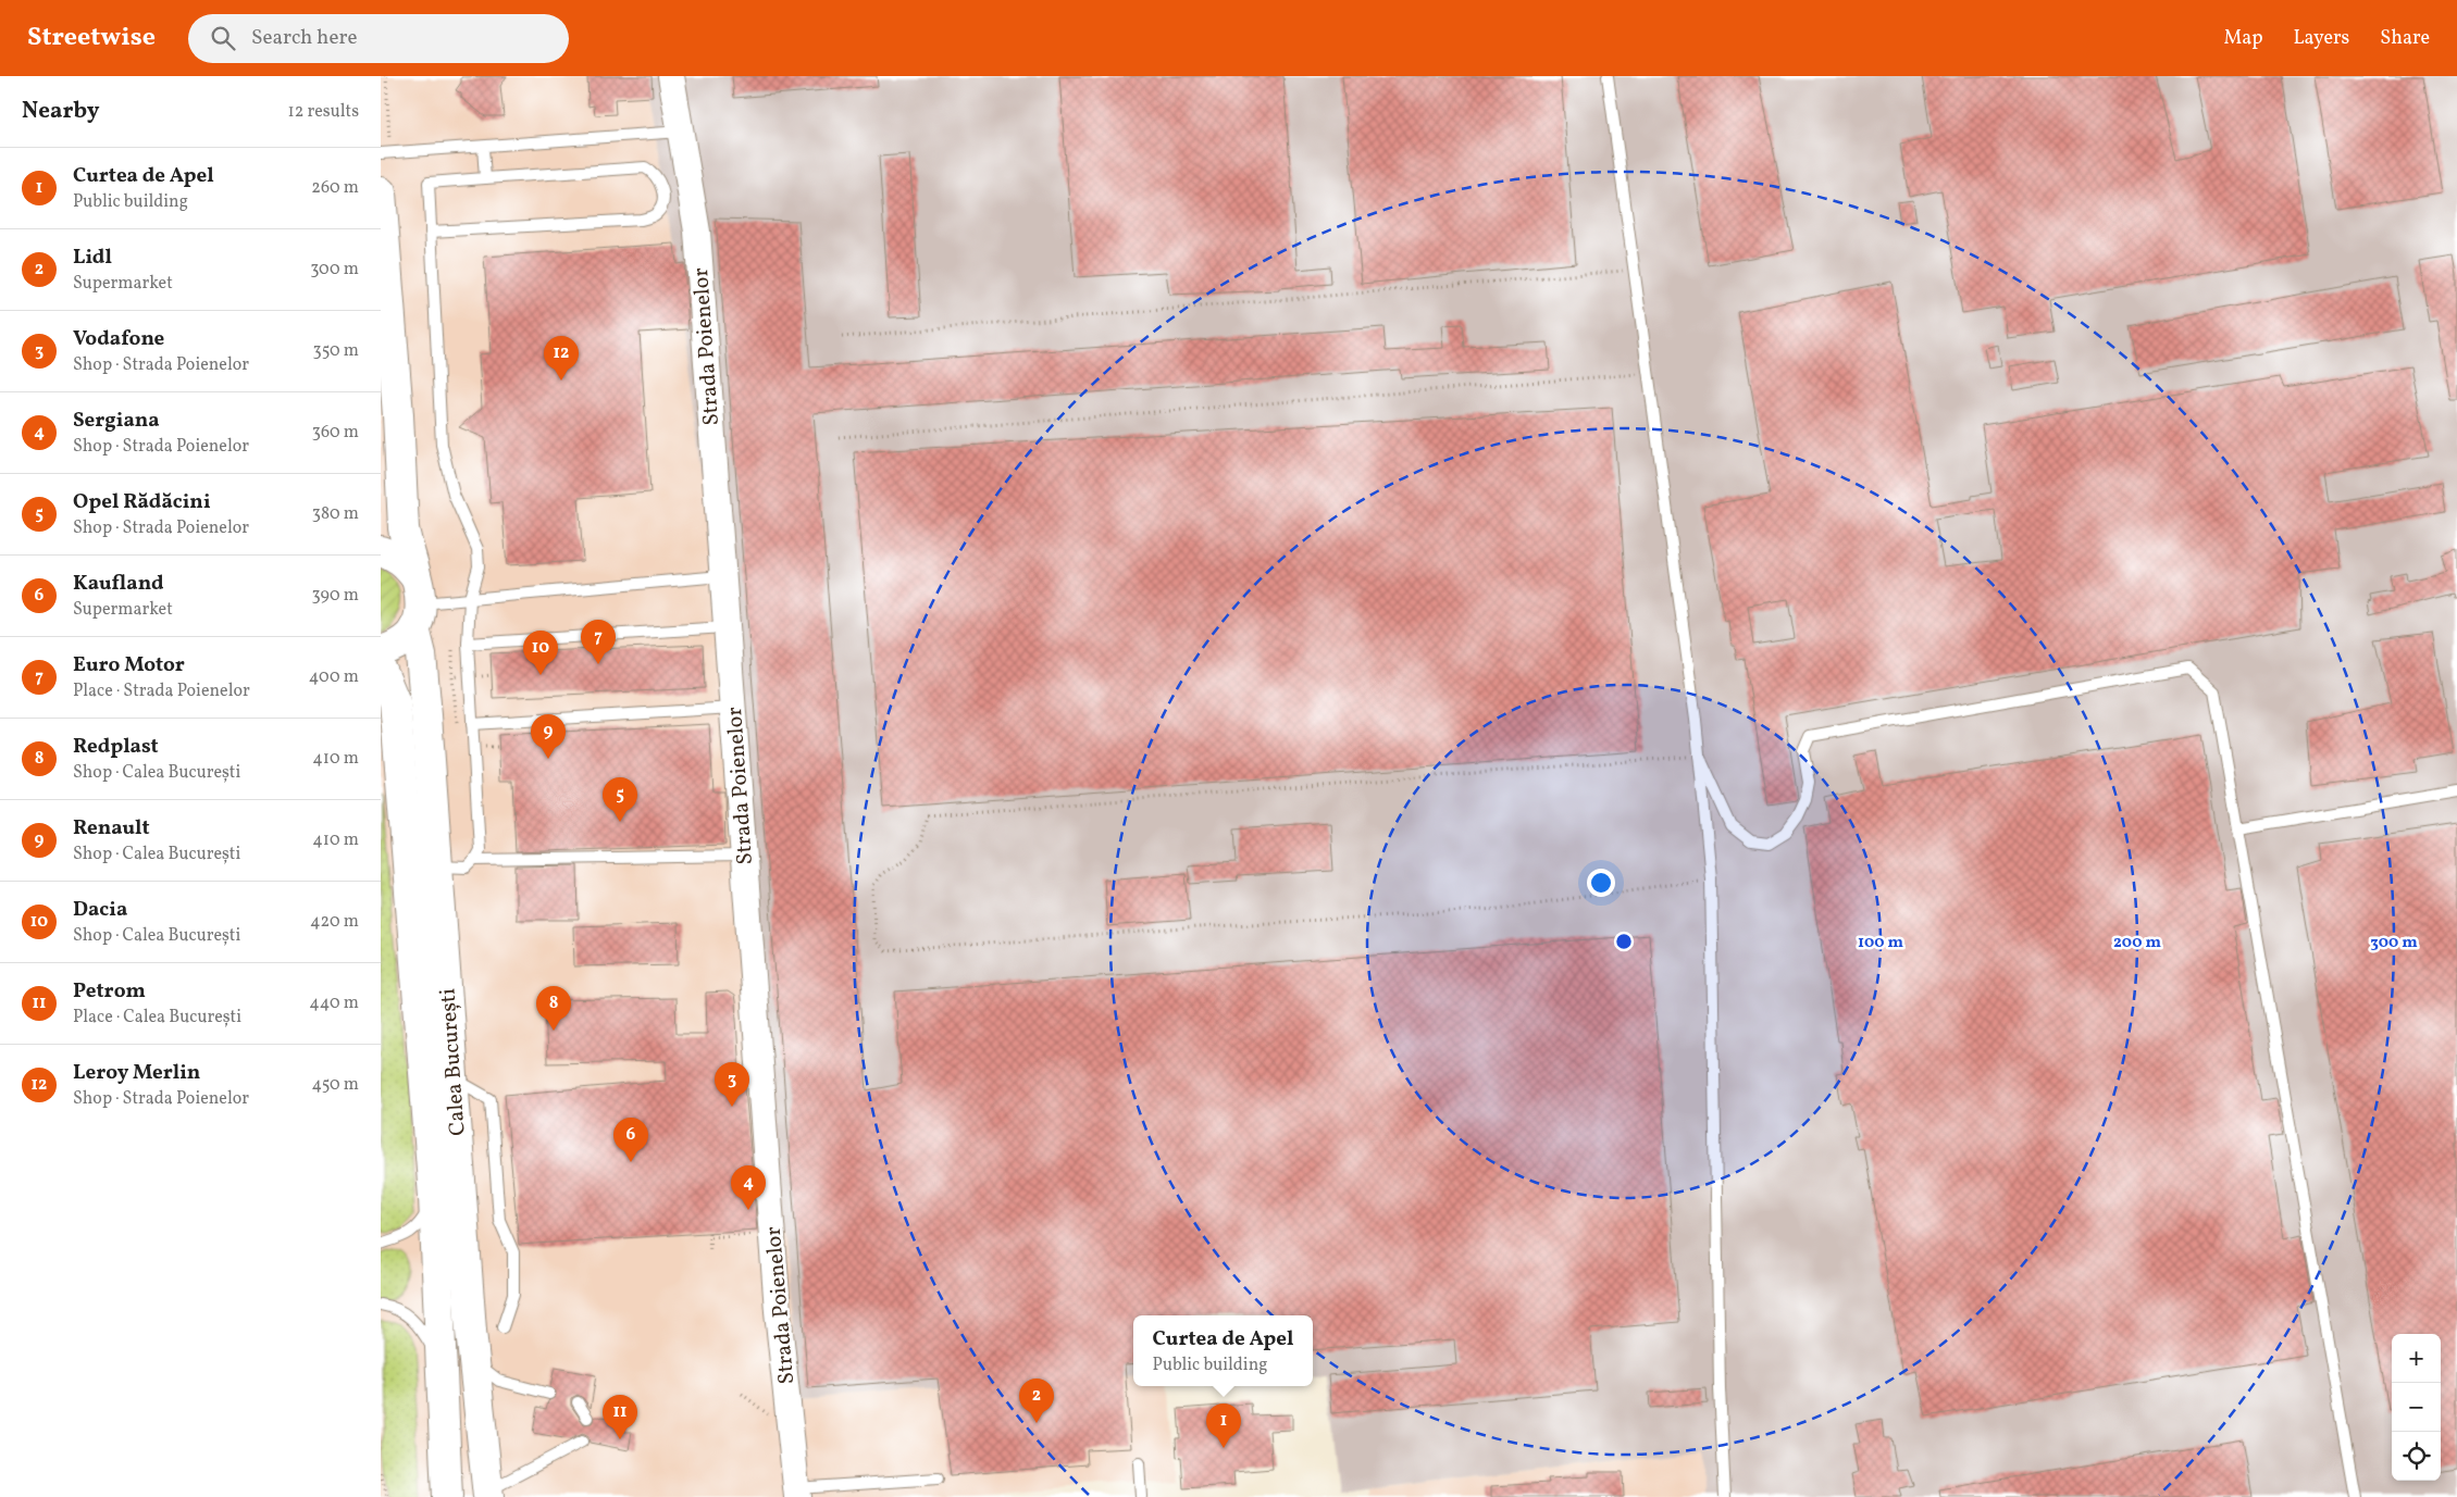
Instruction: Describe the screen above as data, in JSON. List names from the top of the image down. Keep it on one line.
{"streets":{"main road":["Calea București"],"street":["Strada Poienelor"]},"page":{"header":"Streetwise","search":"Search here","nav":["Map","Layers","Share"],"heading":["Nearby","12 results"],"list":[{"mark":"1","name":"Curtea de Apel","note":"Public building","value":"260 m"},{"mark":"2","name":"Lidl","note":"Supermarket","value":"300 m"},{"mark":"3","name":"Vodafone","note":"Shop · Strada Poienelor","value":"350 m"},{"mark":"4","name":"Sergiana","note":"Shop · Strada Poienelor","value":"360 m"},{"mark":"5","name":"Opel Rădăcini","note":"Shop · Strada Poienelor","value":"380 m"},{"mark":"6","name":"Kaufland","note":"Supermarket","value":"390 m"},{"mark":"7","name":"Euro Motor","note":"Place · Strada Poienelor","value":"400 m"},{"mark":"8","name":"Redplast","note":"Shop · Calea București","value":"410 m"},{"mark":"9","name":"Renault","note":"Shop · Calea București","value":"410 m"},{"mark":"10","name":"Dacia","note":"Shop · Calea București","value":"420 m"},{"mark":"11","name":"Petrom","note":"Place · Calea București","value":"440 m"},{"mark":"12","name":"Leroy Merlin","note":"Shop · Strada Poienelor","value":"450 m"}],"pins":["12","7","10","9","5","8","3","6","4","2","11","1"],"popup":["Curtea de Apel","Public building"],"map_buttons":["+","−"]},"rings":["100 m","200 m","300 m"]}
